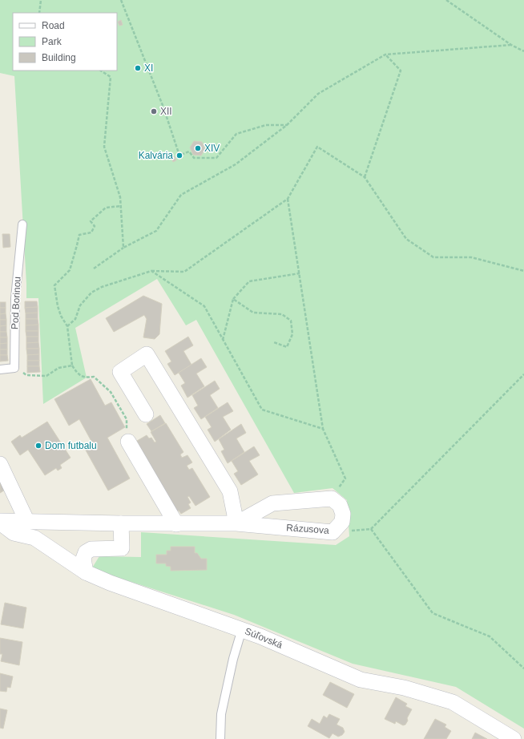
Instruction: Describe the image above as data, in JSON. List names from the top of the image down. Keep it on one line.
{"streets":{"street":["Rázusova","Súľovská"],"lane":["Pod Borinou"]},"crossings":[["Rázusova","Súľovská"]],"places":["XI","XII","XIV","Kalvária","Dom futbalu"],"legend":["Road","Park","Building"]}
